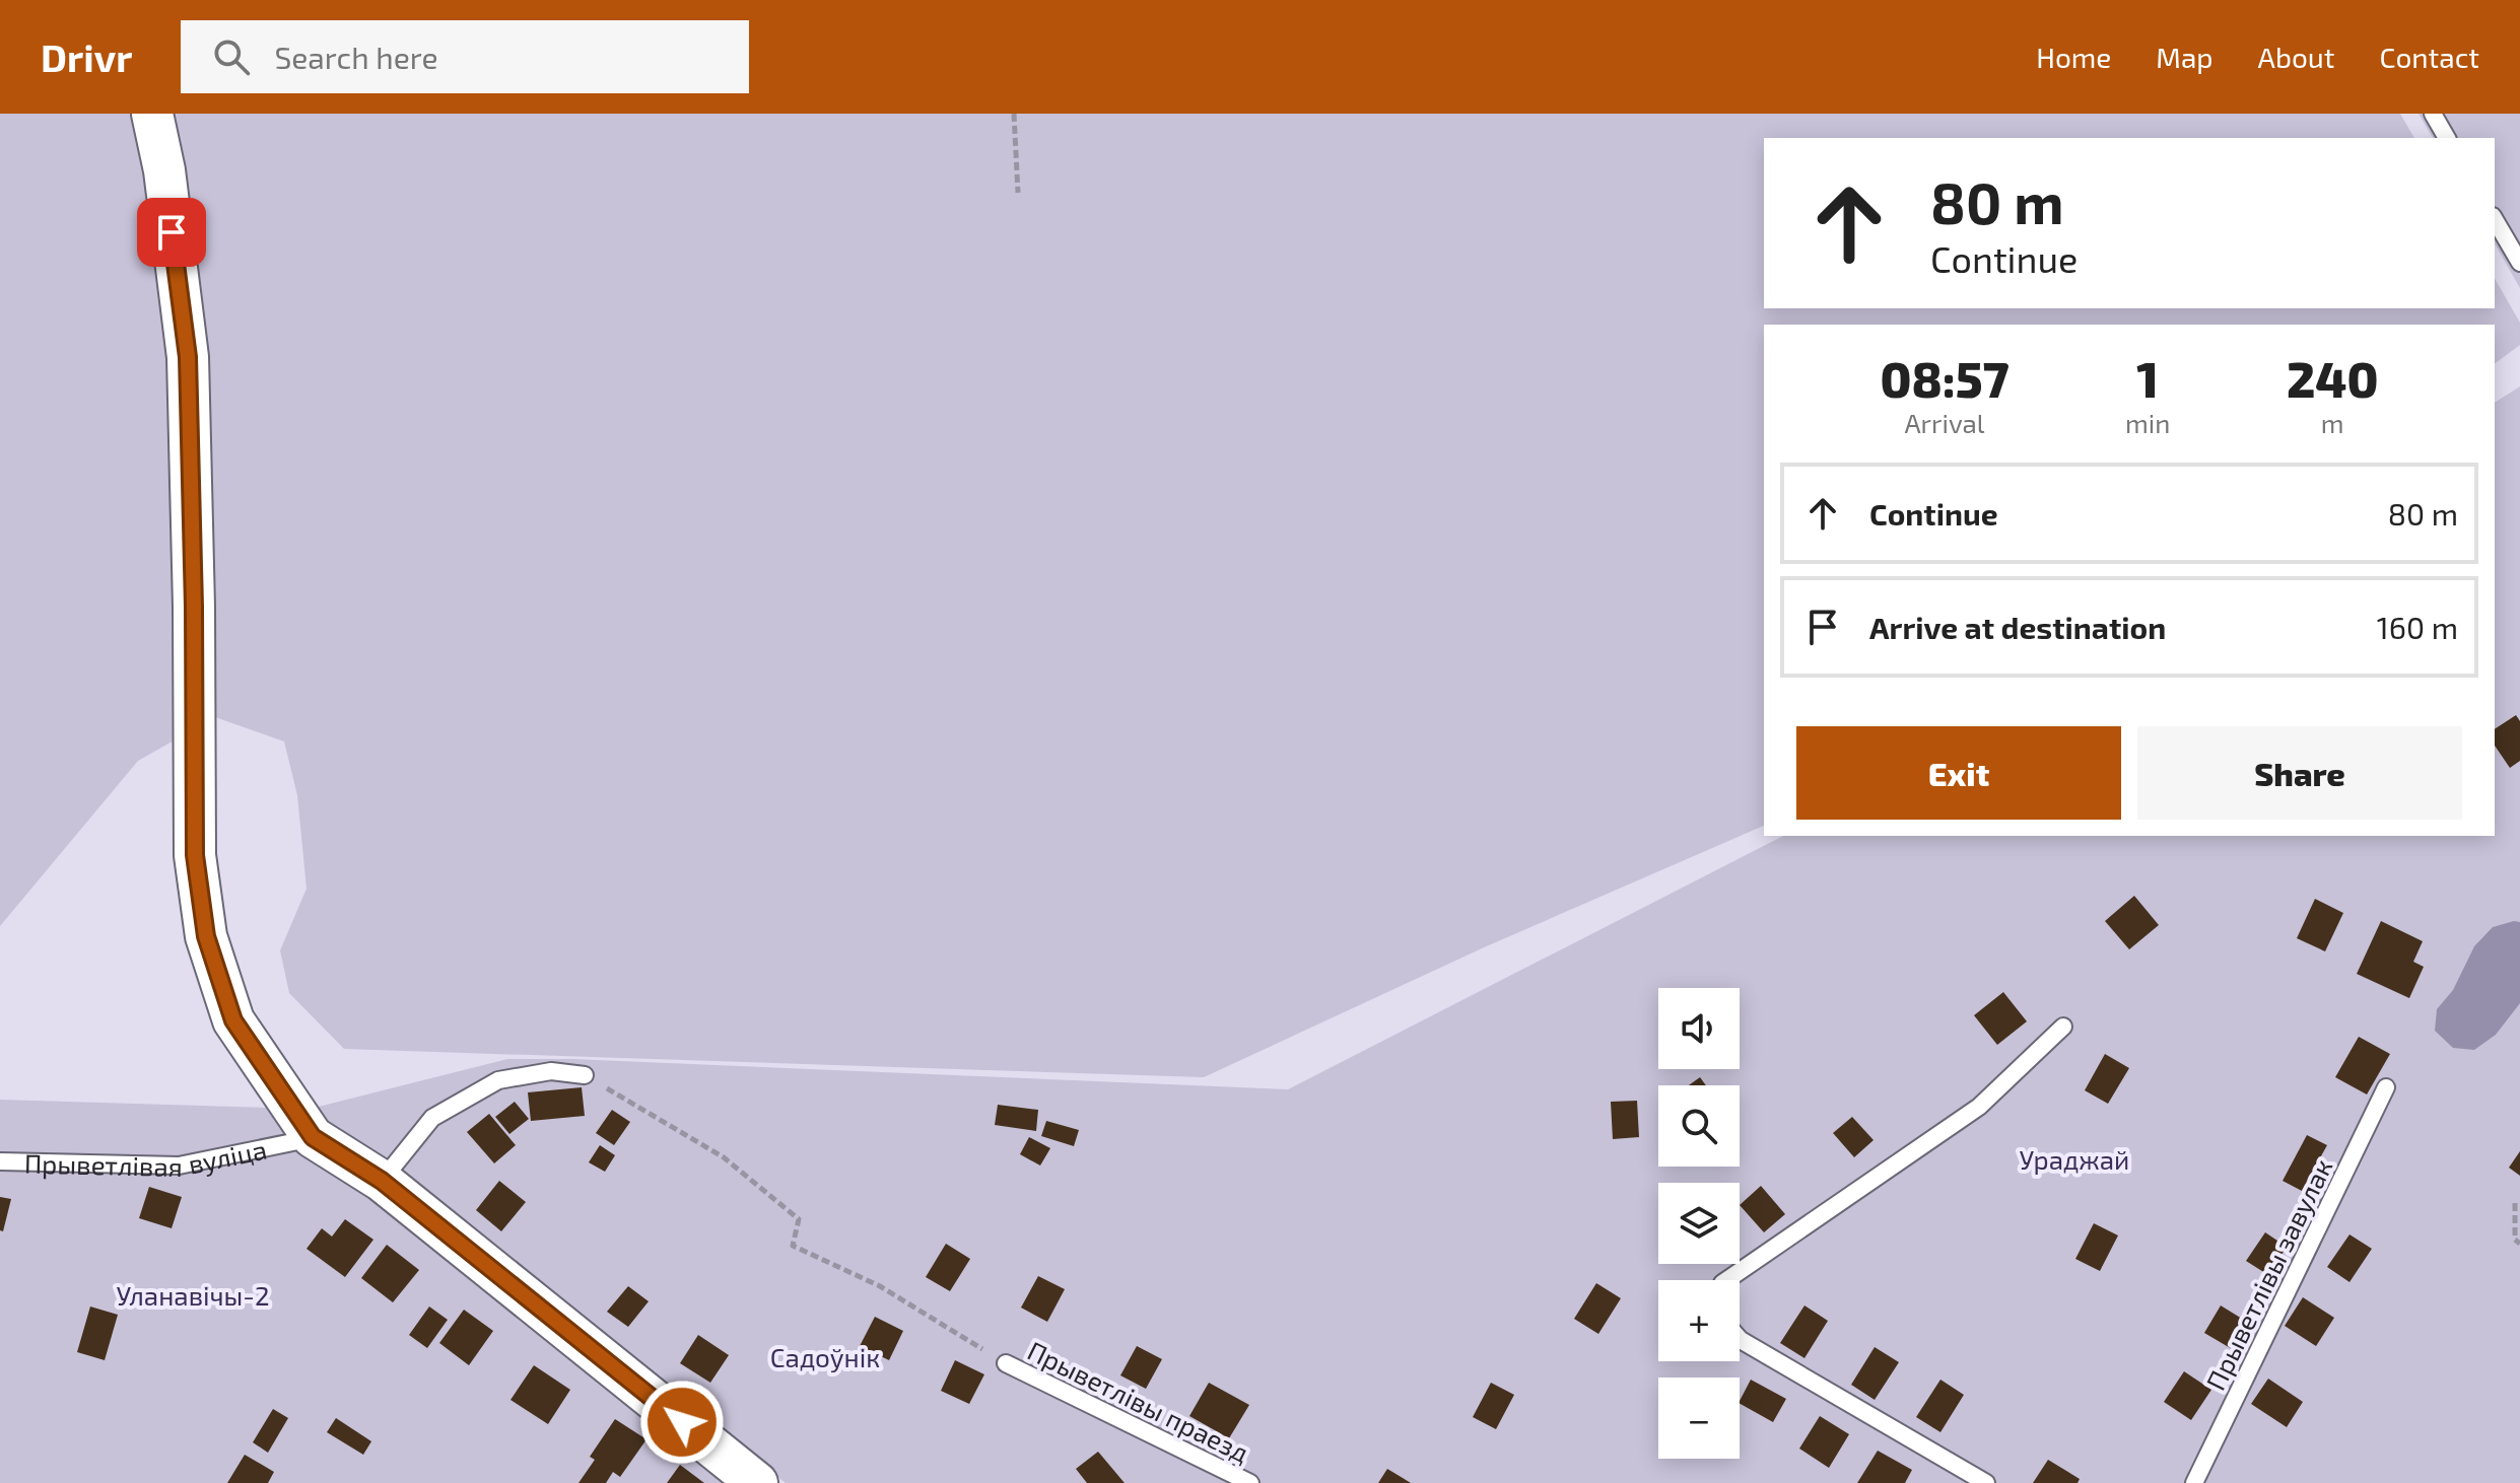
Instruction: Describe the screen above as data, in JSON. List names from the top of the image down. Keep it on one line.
{"streets":{"lane":["Прыветлівая вуліца","Прыветлівы завулак","Прыветлівы праезд"]},"parks":["Ураджай","Уланавічы-2","Садоўнік"],"page":{"header":"Drivr","search":"Search here","nav":["Home","Map","About","Contact"],"turn":["80 m","Continue"],"eta":["08:57","Arrival","1","min","240","m"],"list":[{"name":"Continue","value":"80 m"},{"name":"Arrive at destination","value":"160 m"}],"buttons":["Exit","Share"],"map_buttons":["+","−"]}}
